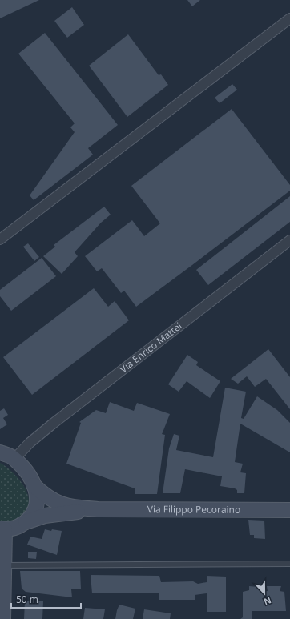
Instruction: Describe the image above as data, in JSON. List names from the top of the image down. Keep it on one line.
{"streets":{"street":["Via Enrico Mattei","Via Filippo Pecoraino"]},"scale_bar":"50 m","north":"bottom"}
